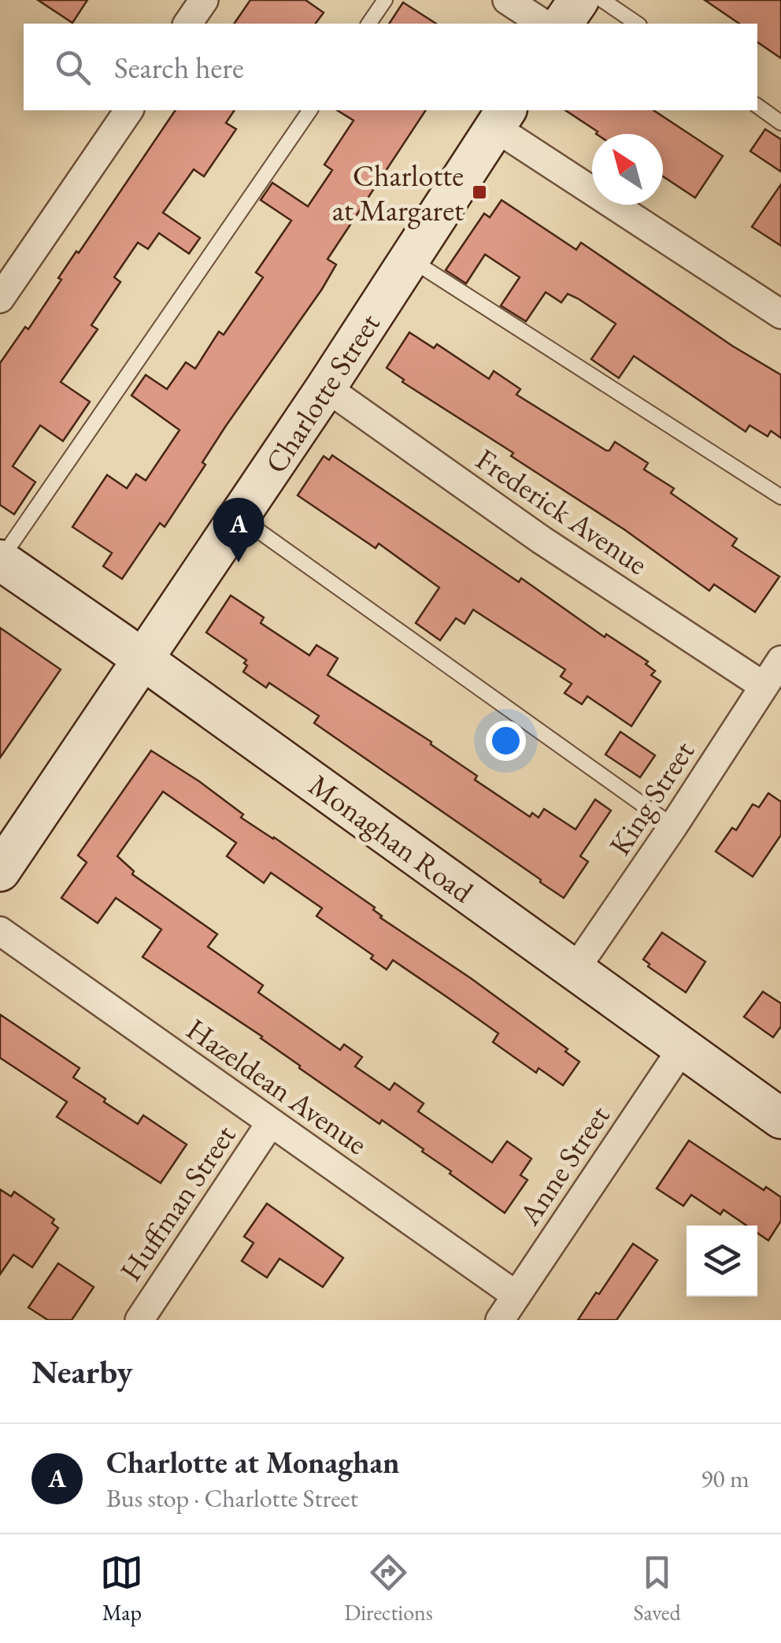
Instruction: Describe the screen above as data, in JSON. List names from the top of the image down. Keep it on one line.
{"streets":{"main road":["Charlotte Street","Monaghan Road"],"street":["Frederick Avenue","King Street","Hazeldean Avenue","Anne Street","Huffman Street"]},"crossings":[["Charlotte Street","Frederick Avenue"],["Charlotte Street","Monaghan Road"],["Frederick Avenue","King Street"],["King Street","Monaghan Road"],["Monaghan Road","Anne Street"],["Hazeldean Avenue","Anne Street"],["Hazeldean Avenue","Huffman Street"]],"places":{"transit":["Charlotte at Margaret"]},"north":"top left","page":{"search":"Search here","pins":"A","heading":"Nearby","list":[{"mark":"A","name":"Charlotte at Monaghan","note":"Bus stop · Charlotte Street","value":"90 m"}],"nav":["Map","Directions","Saved"]}}
